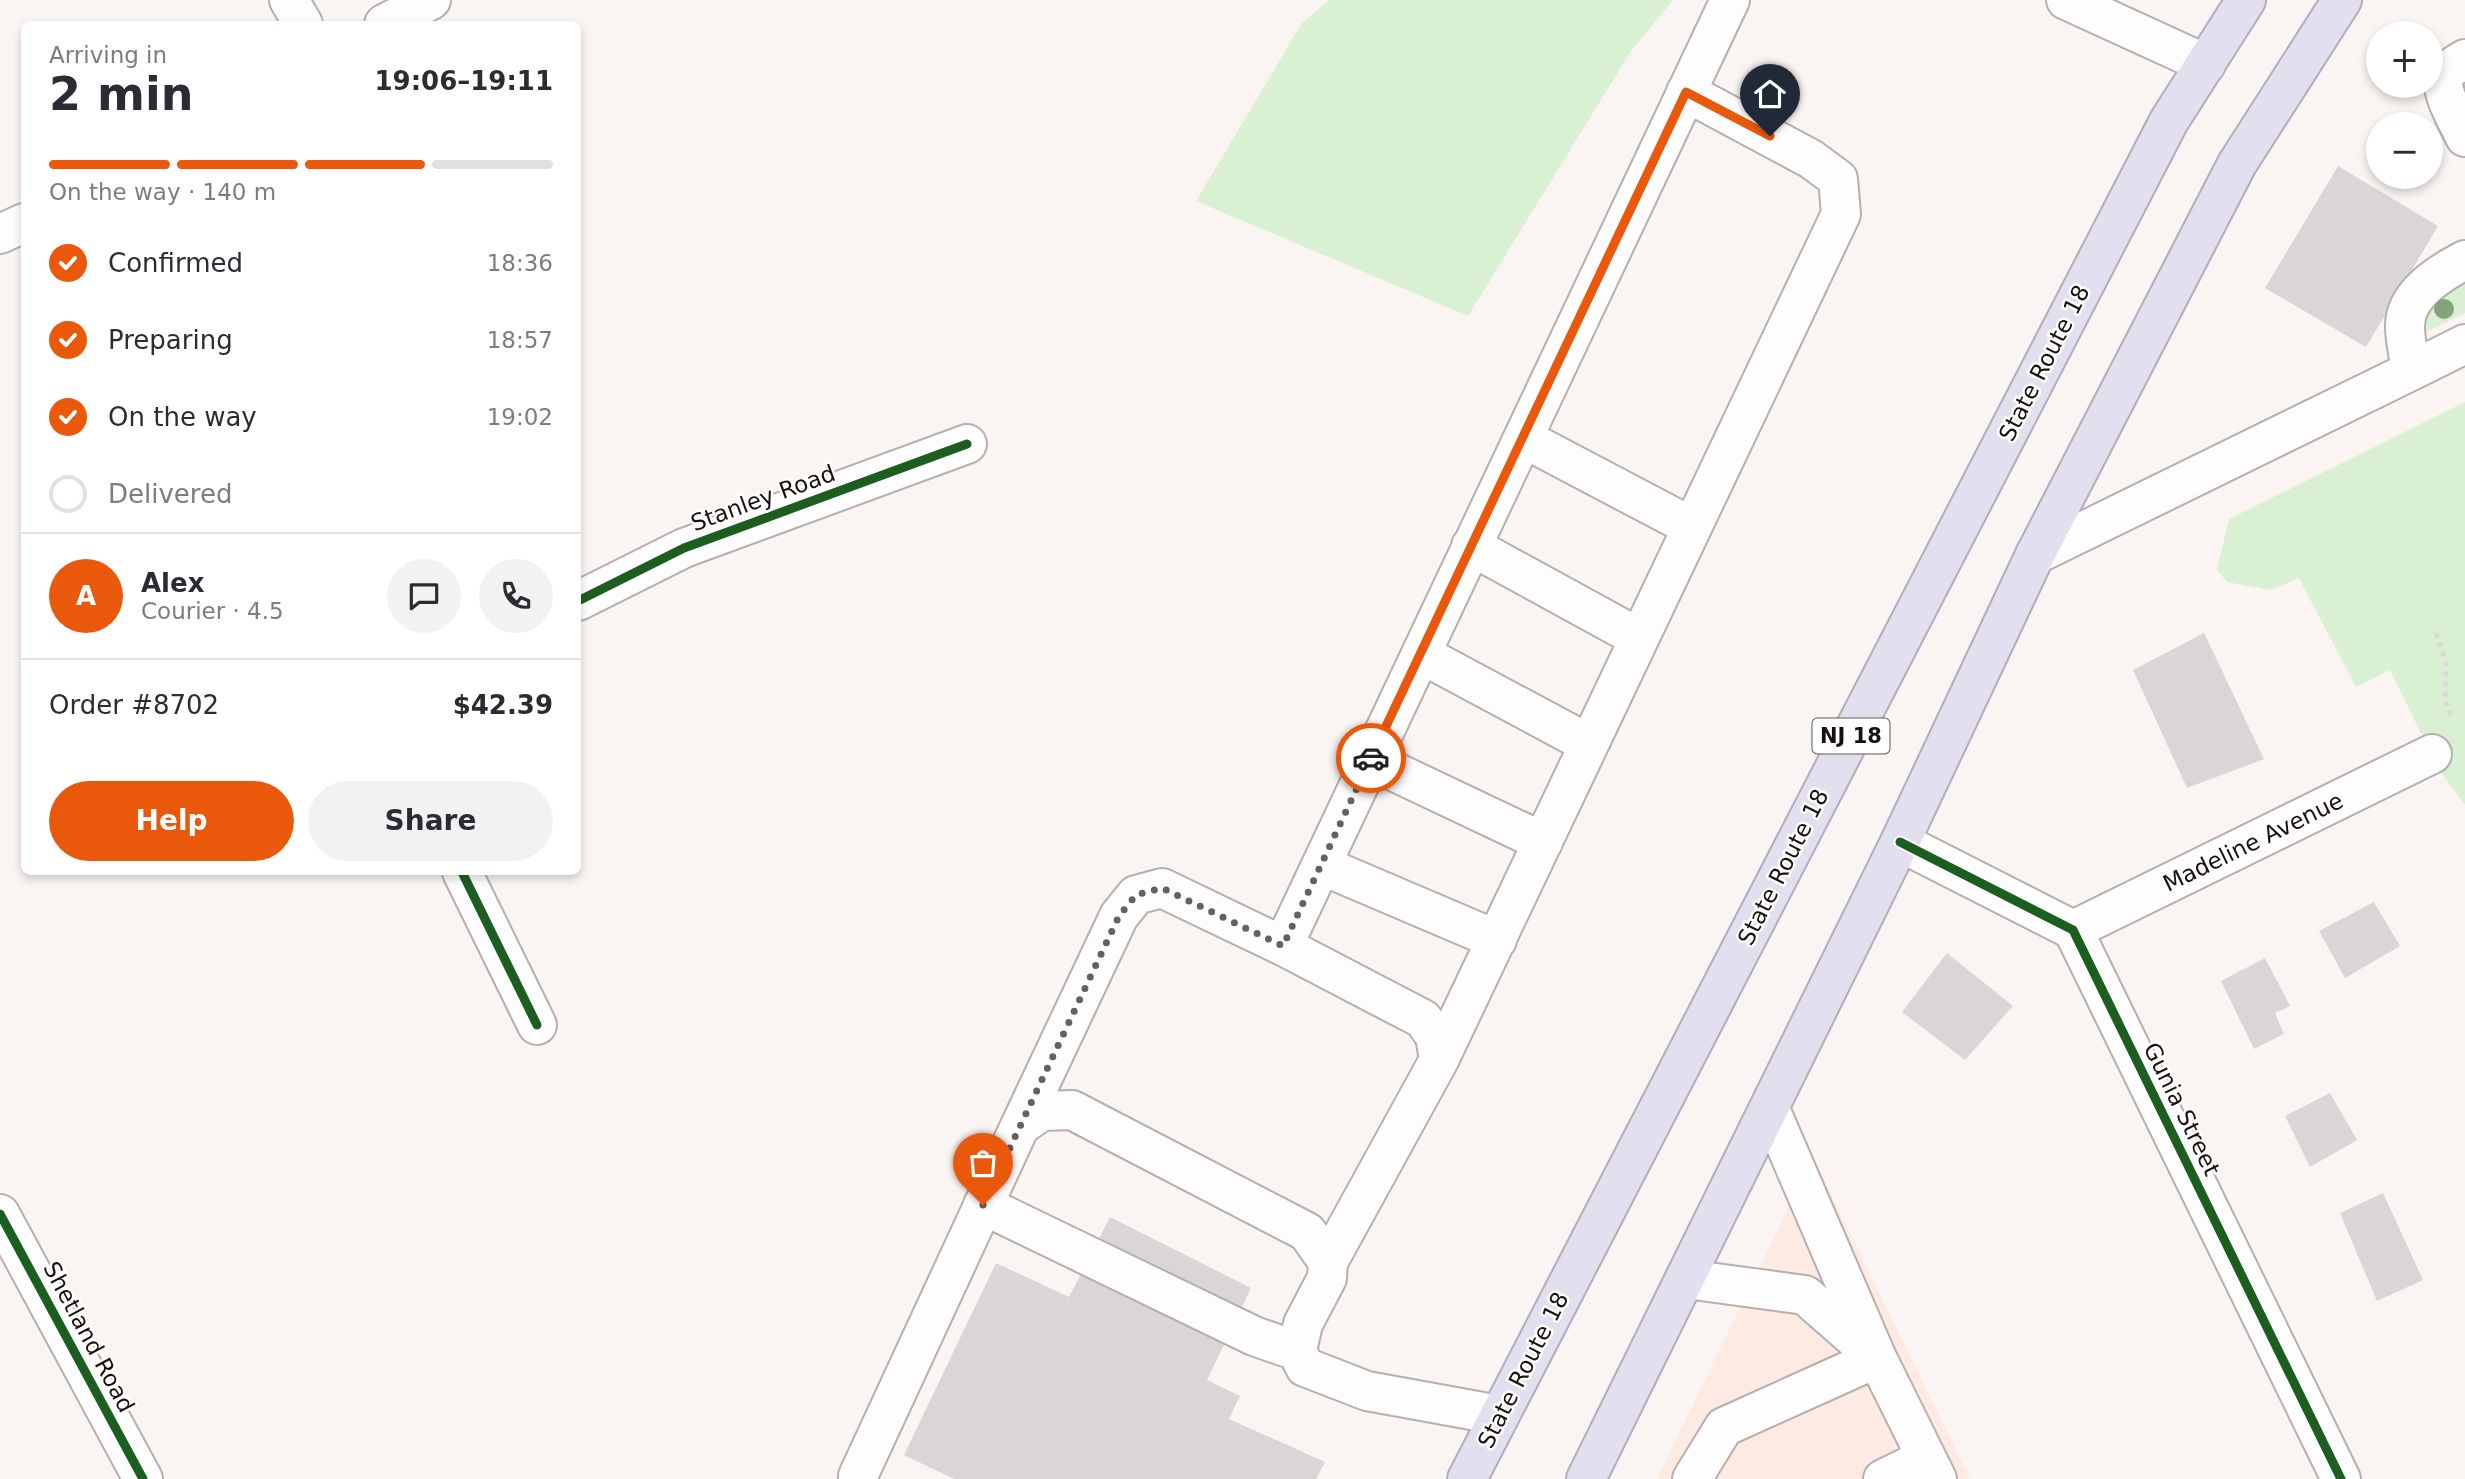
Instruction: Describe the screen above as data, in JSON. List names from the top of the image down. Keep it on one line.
{"streets":{"highway":["State Route 18","NJ 18"],"street":["Stanley Road","Madeline Avenue","Gunia Street","Shetland Road"]},"crossings":[["Madeline Avenue","Gunia Street"]],"page":{"map_buttons":["+","−"],"heading":["2 min","Arriving in","19:06–19:11"],"panel":["Alex","Courier · 4.5","Order #8702","$42.39"],"bar":"On the way · 140 m","list":[["Confirmed","18:36"],["Preparing","18:57"],["On the way","19:02"],"Delivered"],"round":"A","buttons":["Help","Share"]}}
